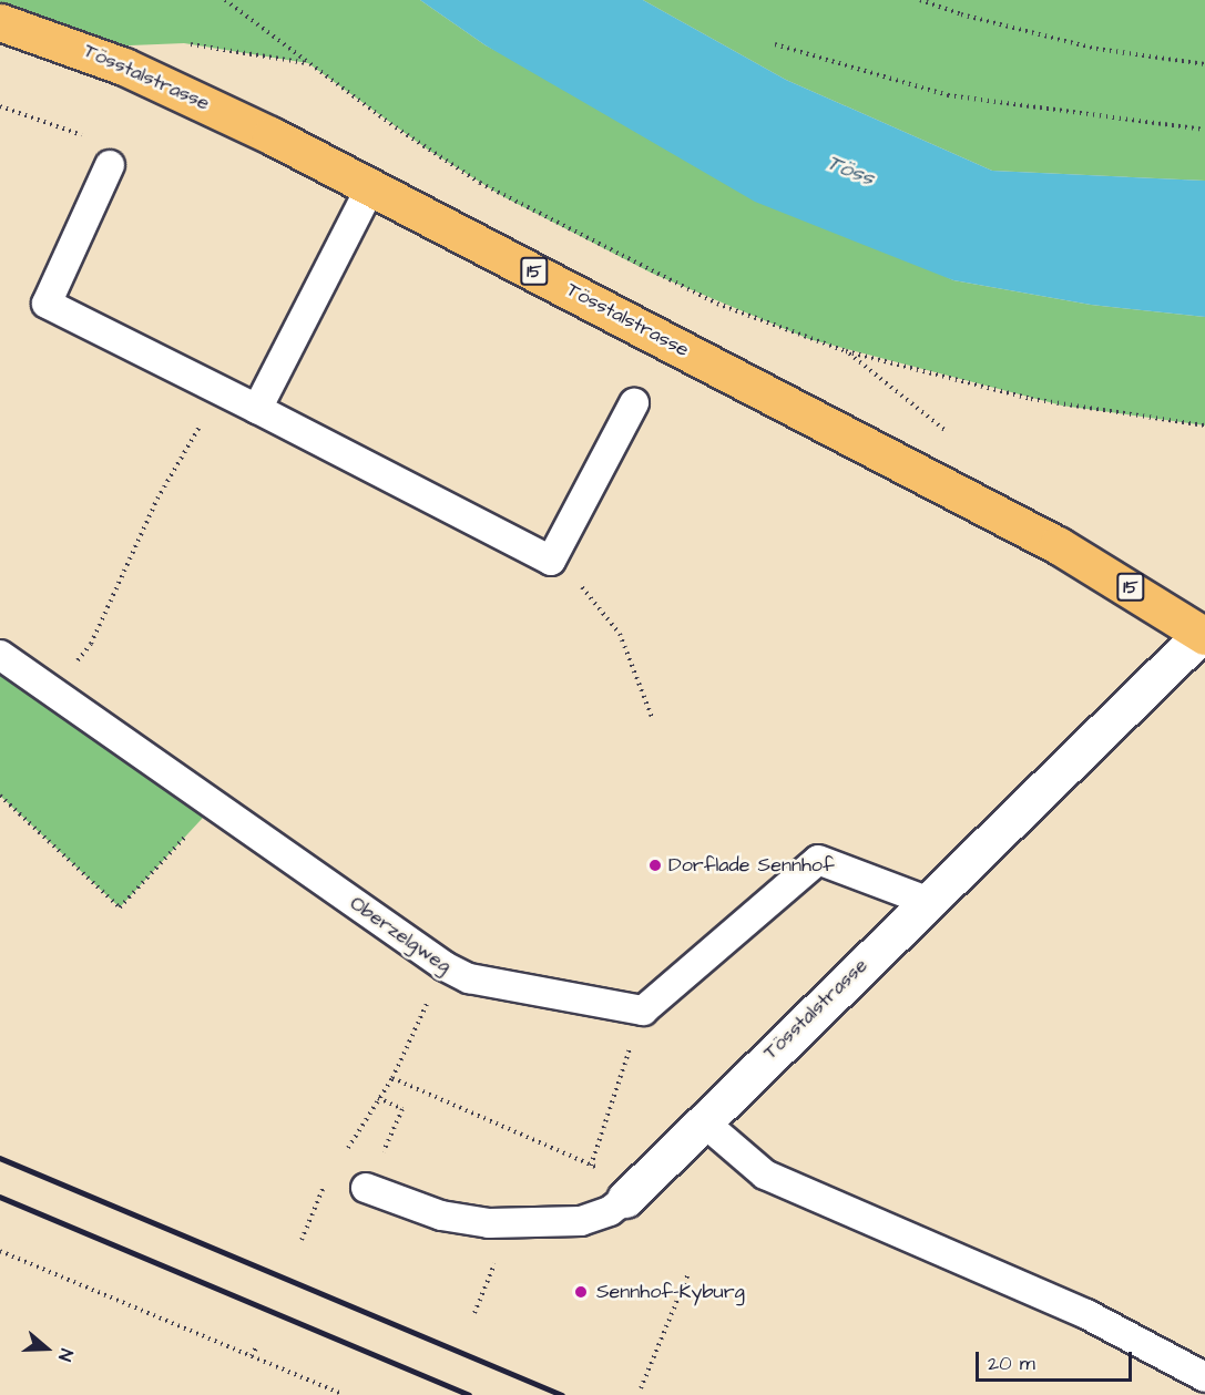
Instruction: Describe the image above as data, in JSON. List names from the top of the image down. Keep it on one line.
{"streets":{"main road":["Tösstalstrasse","15"],"lane":["Oberzelgweg"]},"water":["Töss"],"places":["Dorflade Sennhof","Sennhof-Kyburg"],"scale_bar":"20 m","north":"right"}
